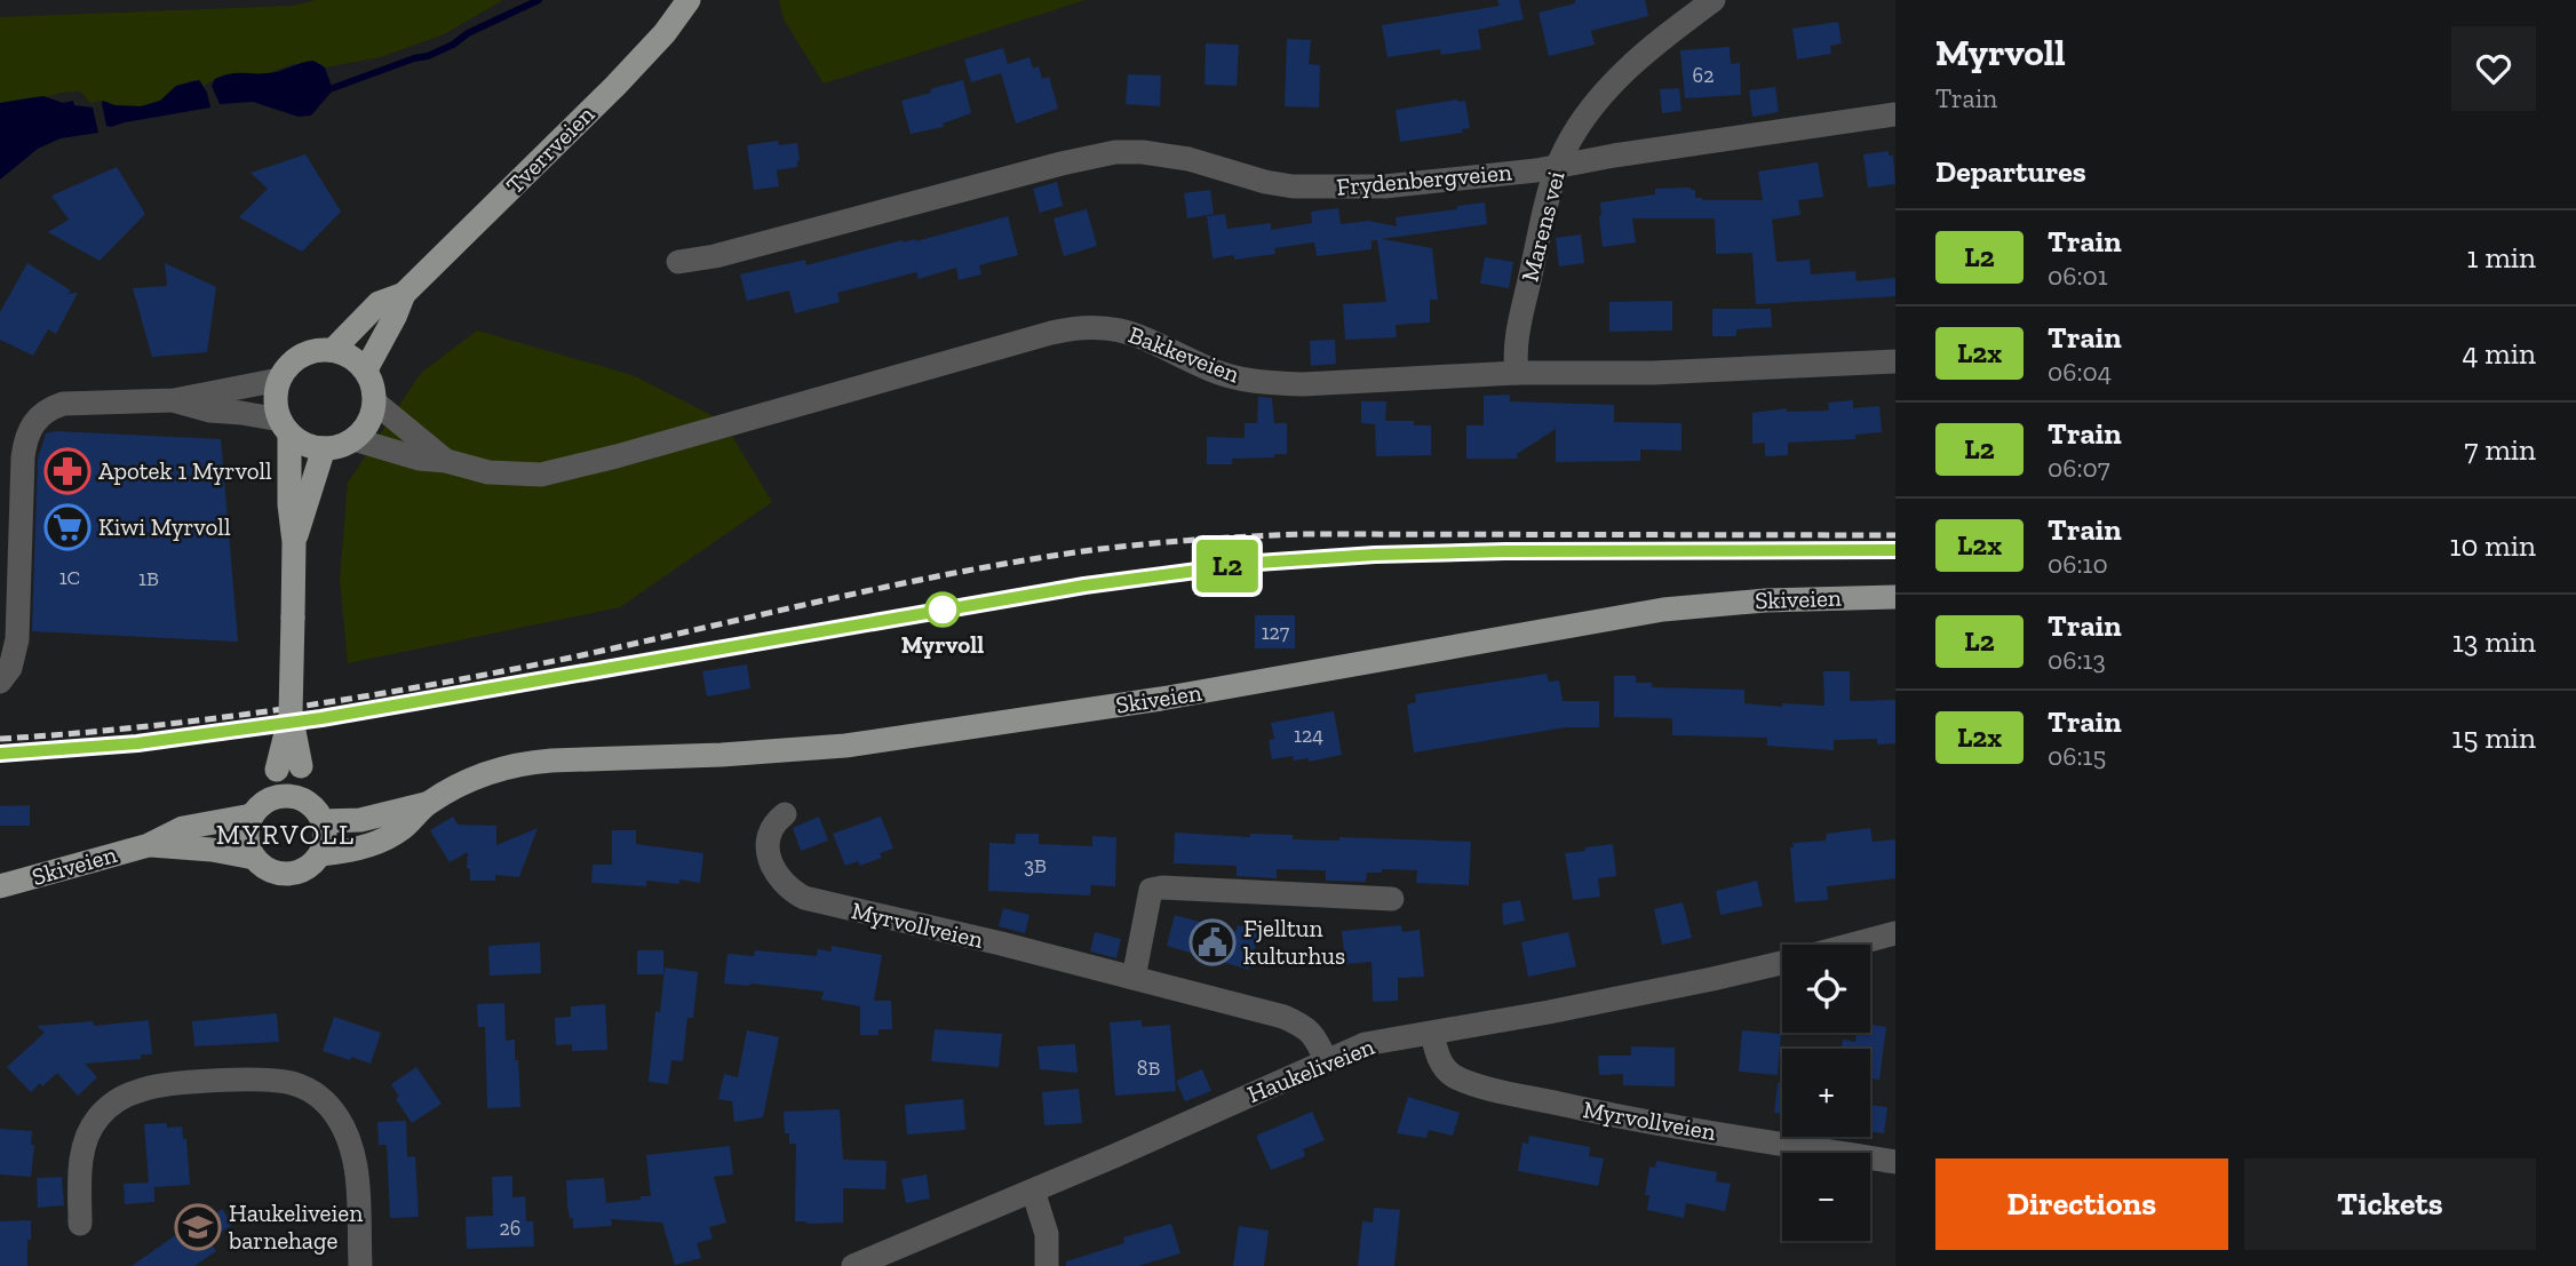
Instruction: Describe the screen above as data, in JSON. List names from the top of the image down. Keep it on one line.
{"streets":{"main road":["Tverrveien","Skiveien"],"street":["Frydenbergveien","Marens vei","Bakkeveien","Myrvollveien","Haukeliveien"]},"crossings":[["Tverrveien","Bakkeveien"],["Frydenbergveien","Marens vei"],["Marens vei","Bakkeveien"],["Myrvollveien","Haukeliveien"]],"districts":["MYRVOLL"],"places":{"pharmacy":["Apotek 1 Myrvoll"],"supermarket":["Kiwi Myrvoll"],"other":["Myrvoll"],"public building":["Fjelltun kulturhus"],"school or university":["Haukeliveien barnehage"]},"house_numbers":["62","1C","1B","127","124","3B","8B","26"],"page":{"on_map":"L2","heading":[["Myrvoll","Train"],"Departures"],"list":[{"mark":"L2","name":"Train","note":"06:01","value":"1 min"},{"mark":"L2x","name":"Train","note":"06:04","value":"4 min"},{"mark":"L2","name":"Train","note":"06:07","value":"7 min"},{"mark":"L2x","name":"Train","note":"06:10","value":"10 min"},{"mark":"L2","name":"Train","note":"06:13","value":"13 min"},{"mark":"L2x","name":"Train","note":"06:15","value":"15 min"}],"map_buttons":["+","−"],"buttons":["Directions","Tickets"]}}
